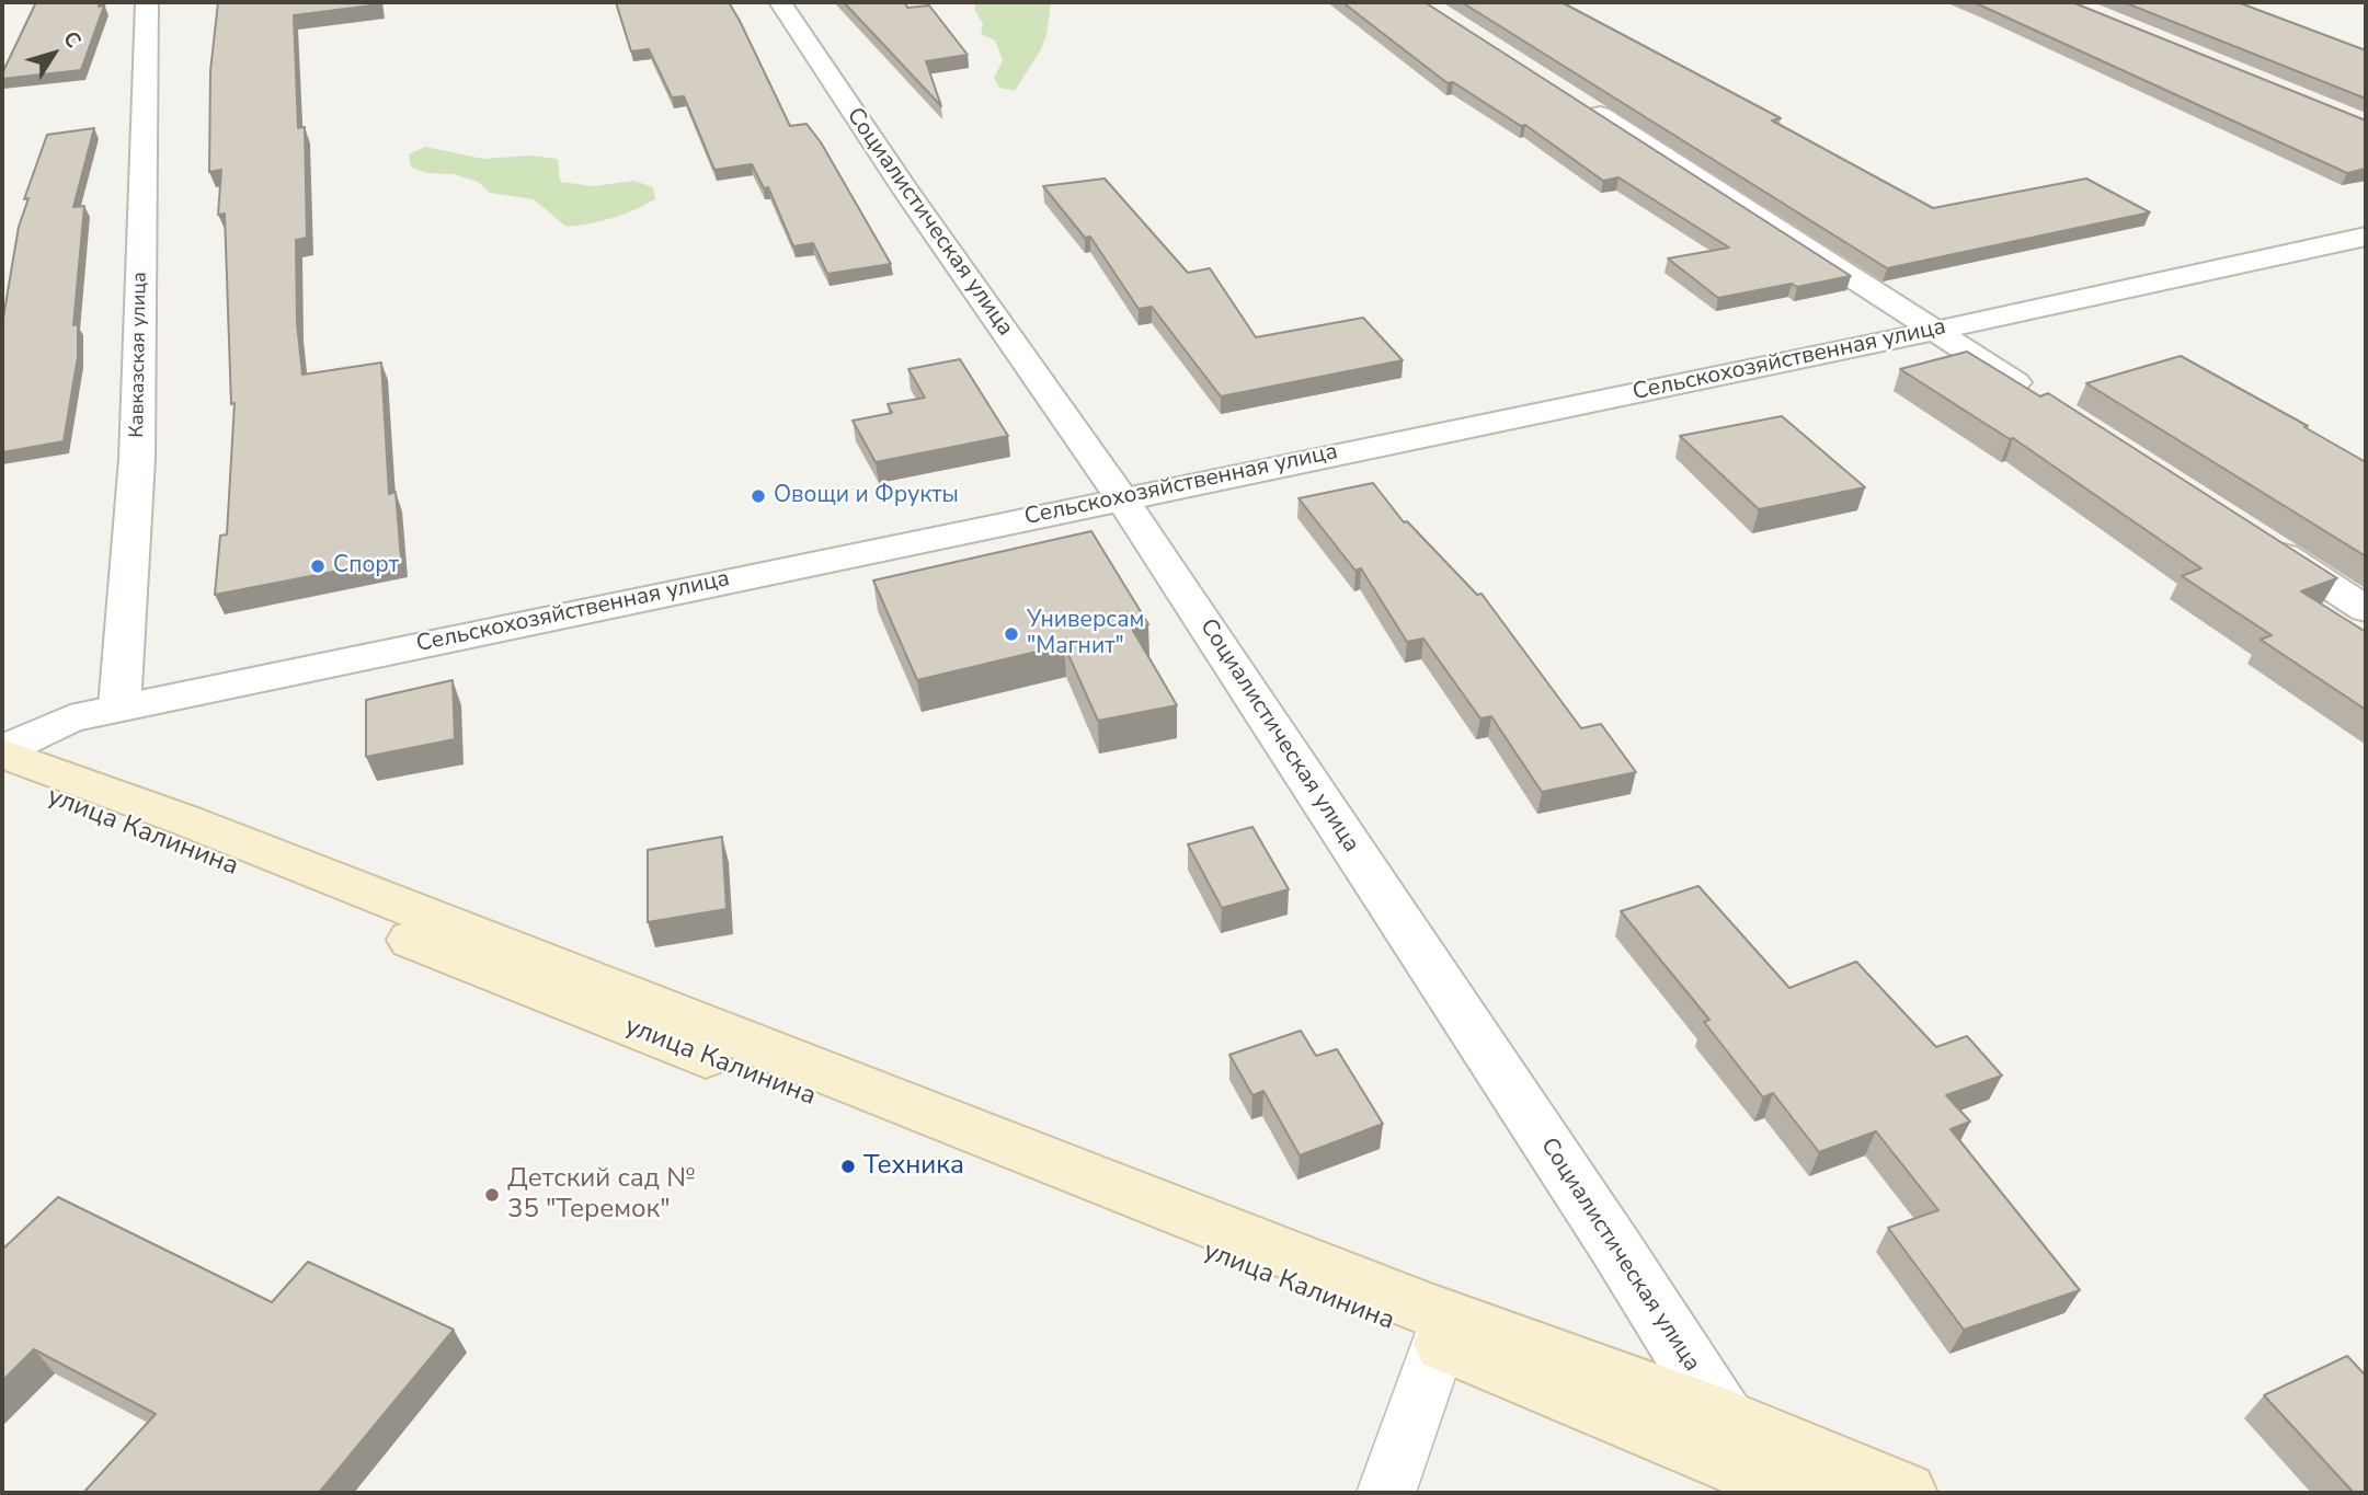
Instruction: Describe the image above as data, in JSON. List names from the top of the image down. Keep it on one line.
{"streets":{"main road":["улица Калинина"],"street":["Социалистическая улица","Кавказская улица","Сельскохозяйственная улица"]},"crossings":[["Социалистическая улица","Сельскохозяйственная улица"],["Социалистическая улица","улица Калинина"],["Кавказская улица","Сельскохозяйственная улица"]],"places":["Овощи и Фрукты","Спорт","Универсам \"Магнит\"","Техника","Детский сад № 35 \"Теремок\""],"north":"top right"}
